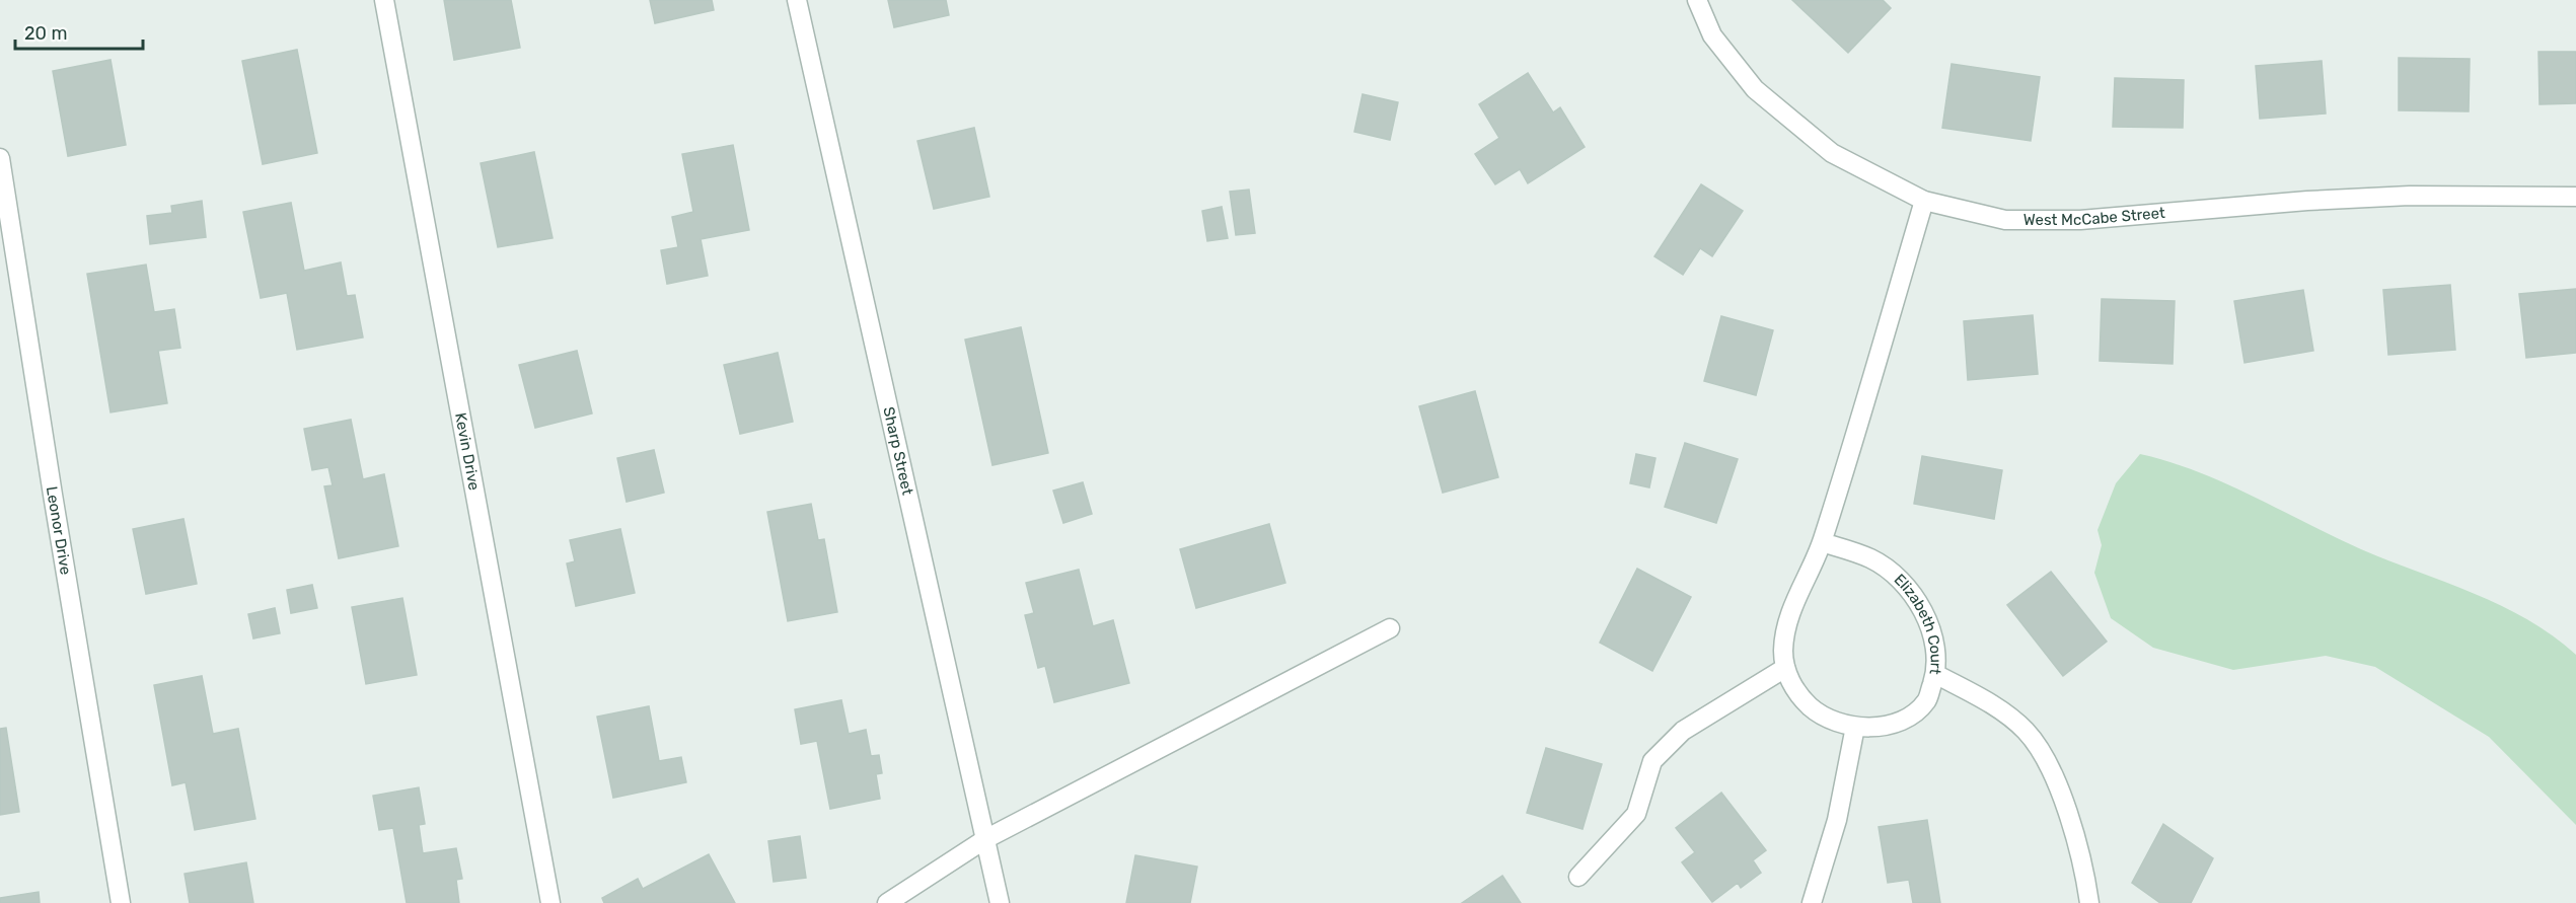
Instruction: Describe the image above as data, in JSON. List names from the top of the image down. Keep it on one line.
{"streets":{"street":["West McCabe Street","Sharp Street","Kevin Drive","Leonor Drive","Elizabeth Court"]},"crossings":[["West McCabe Street","Elizabeth Court"]],"scale_bar":"20 m"}
